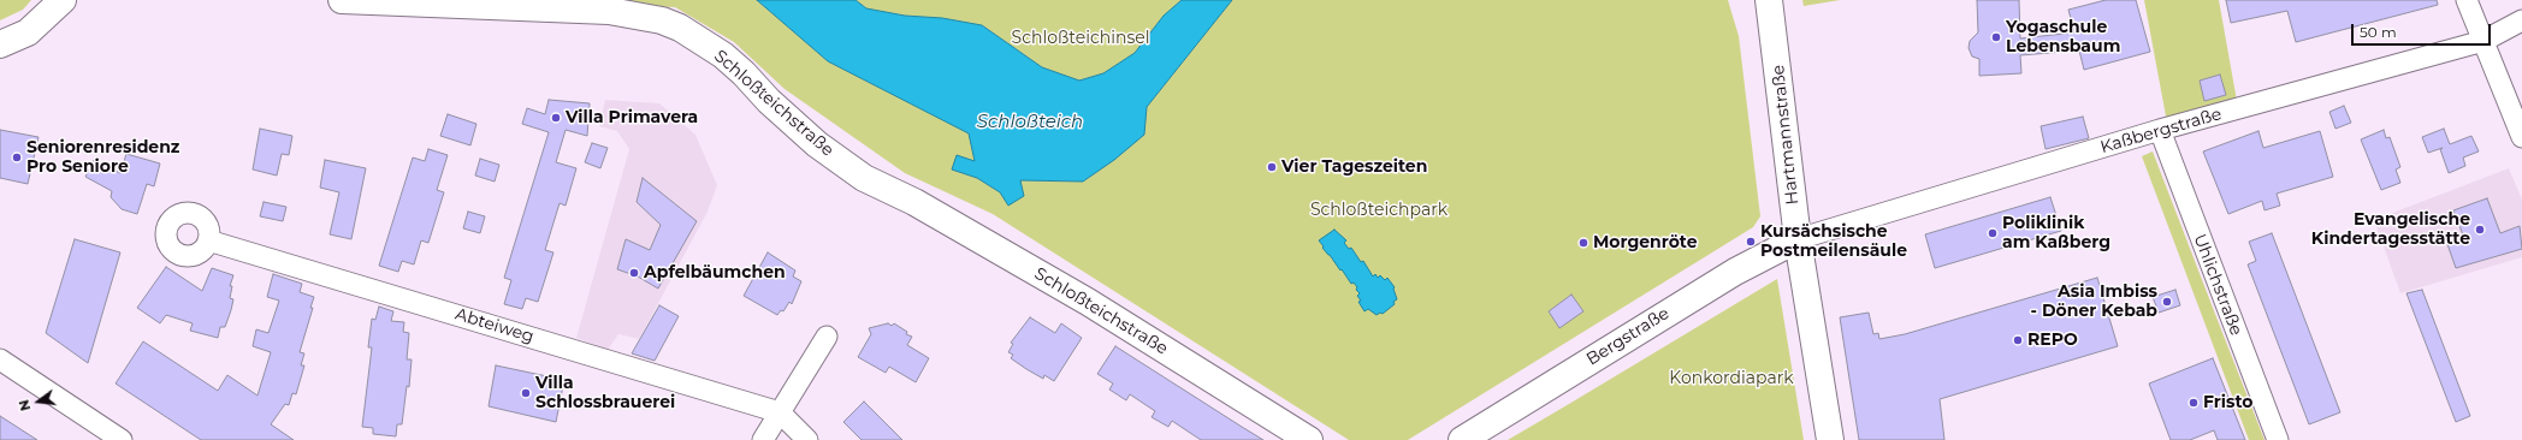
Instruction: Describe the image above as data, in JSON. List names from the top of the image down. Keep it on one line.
{"streets":{"main road":["Schloßteichstraße","Hartmannstraße","Bergstraße"],"street":["Kaßbergstraße","Uhlichstraße","Abteiweg"]},"crossings":[["Kaßbergstraße","Hartmannstraße"],["Kaßbergstraße","Uhlichstraße"],["Kaßbergstraße","Bergstraße"],["Hartmannstraße","Bergstraße"]],"water":["Schloßteich"],"parks":["Schloßteichinsel","Schloßteichpark","Konkordiapark"],"places":["Yogaschule Lebensbaum","Villa Primavera","Seniorenresidenz Pro Seniore","Vier Tageszeiten","Evangelische Kindertagesstätte","Poliklinik am Kaßberg","Kursächsische Postmeilensäule","Morgenröte","Apfelbäumchen","Asia Imbiss - Döner Kebab","REPO","Villa Schlossbrauerei","Fristo"],"scale_bar":"50 m","north":"left"}
